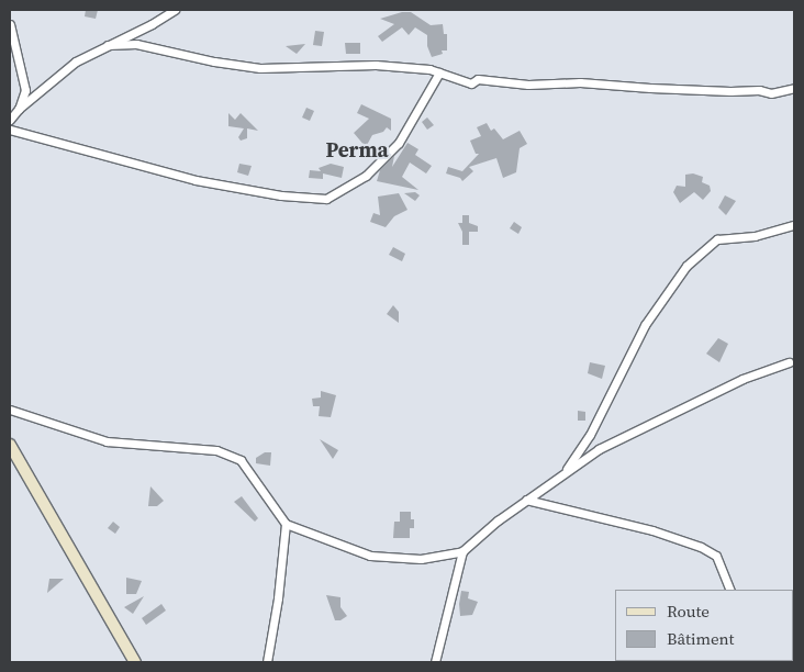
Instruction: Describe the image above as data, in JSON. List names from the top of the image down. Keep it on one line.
{"districts":["Perma"],"legend":["Route","Bâtiment"]}
